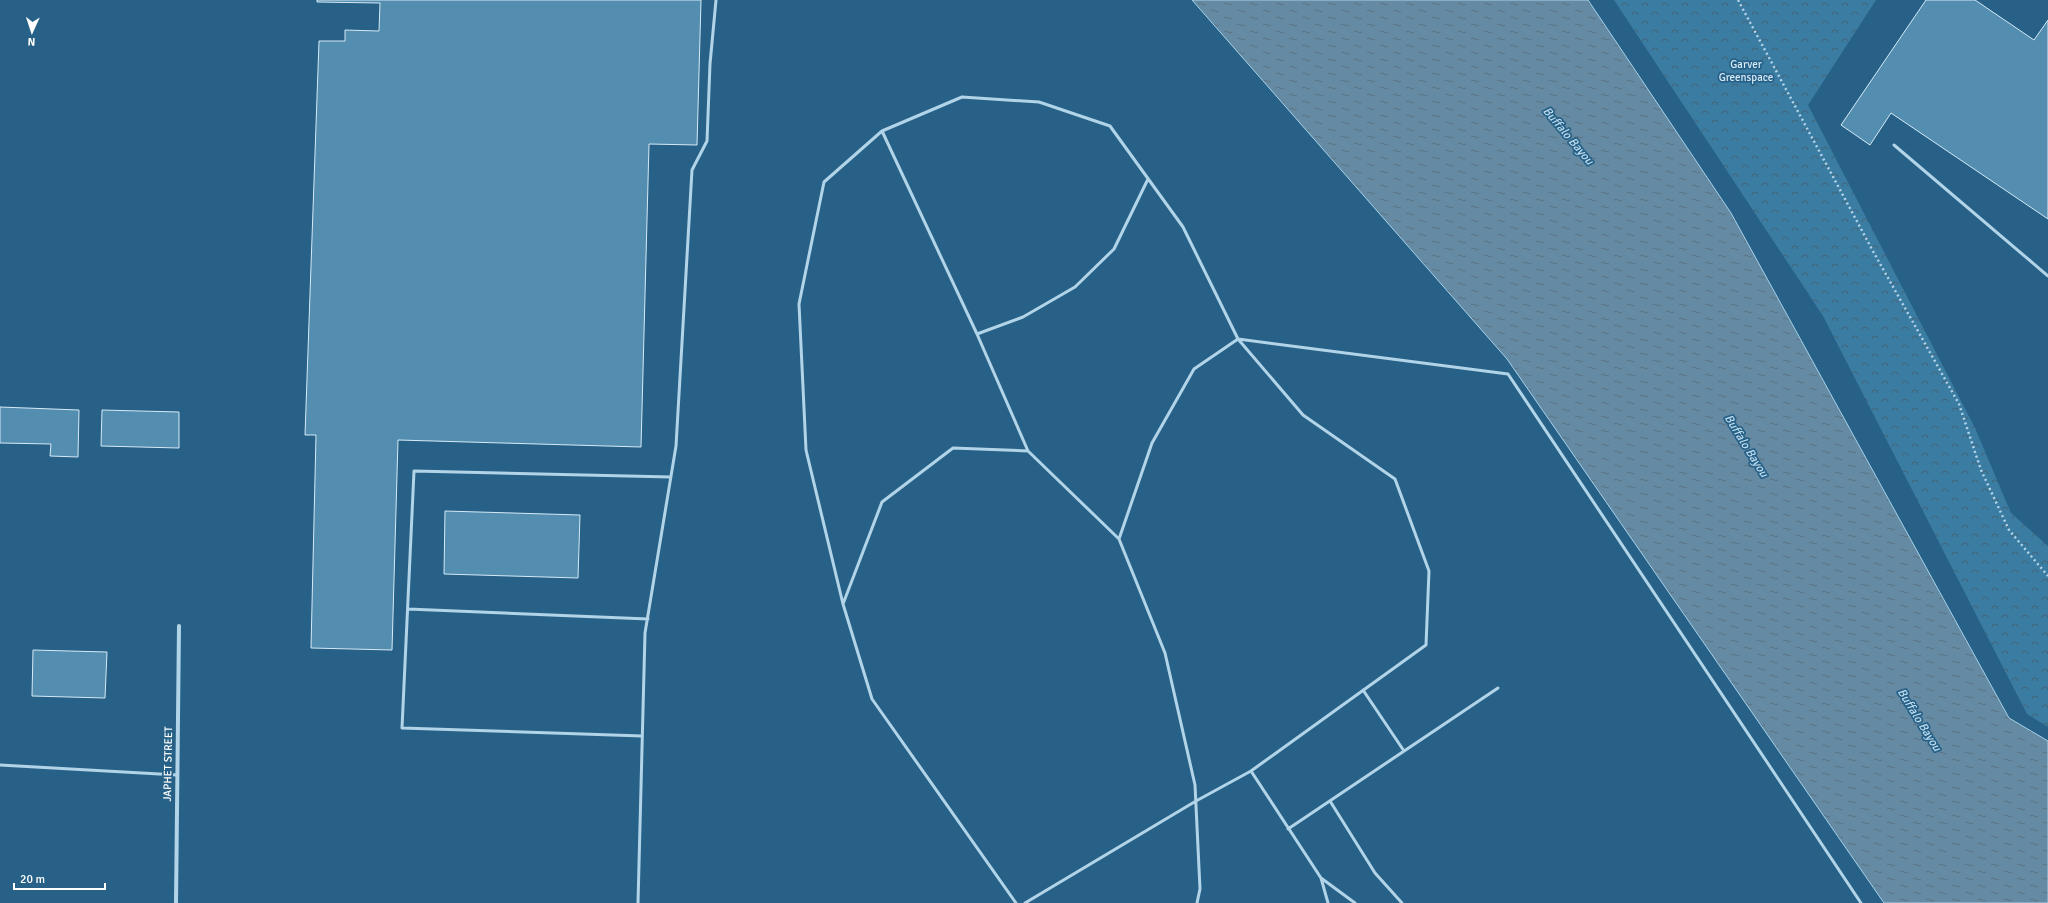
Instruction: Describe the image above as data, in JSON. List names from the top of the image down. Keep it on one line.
{"streets":{"street":["JAPHET STREET"]},"water":["Buffalo Bayou"],"parks":["Garver Greenspace"],"scale_bar":"20 m","north":"bottom"}
